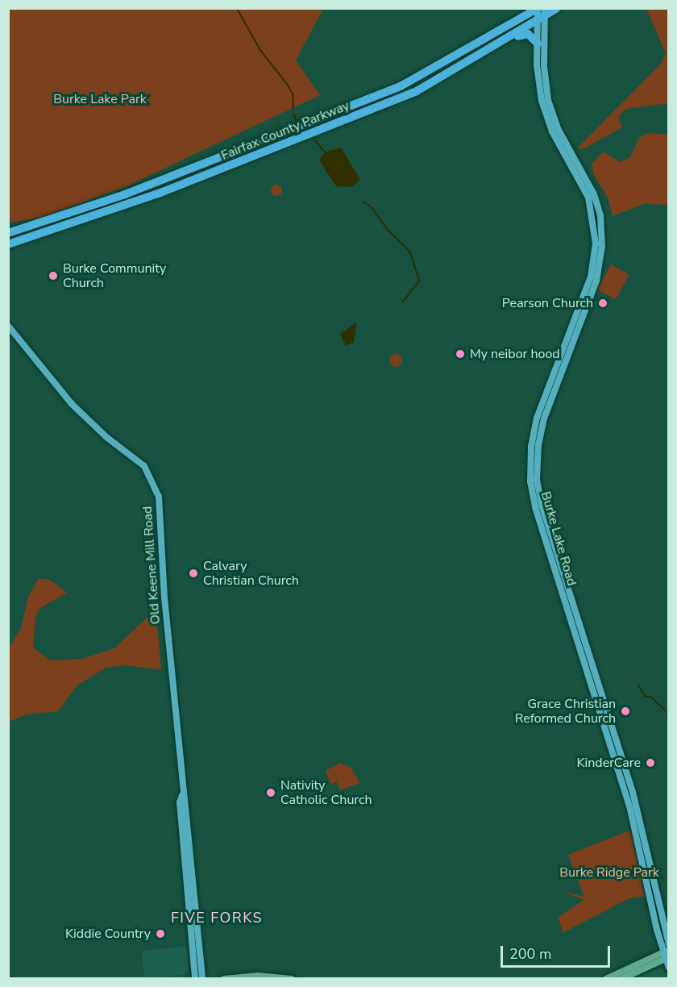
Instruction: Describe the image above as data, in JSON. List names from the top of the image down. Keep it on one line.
{"streets":{"highway":["Fairfax County Parkway"],"main road":["Burke Lake Road","Old Keene Mill Road"]},"crossings":[["Fairfax County Parkway","Burke Lake Road"]],"districts":["FIVE FORKS"],"parks":["Burke Lake Park","Burke Ridge Park"],"places":["Burke Community Church","Pearson Church","My neibor hood","Calvary Christian Church","Grace Christian Reformed Church","KinderCare","Nativity Catholic Church","Kiddie Country"],"scale_bar":"200 m"}
